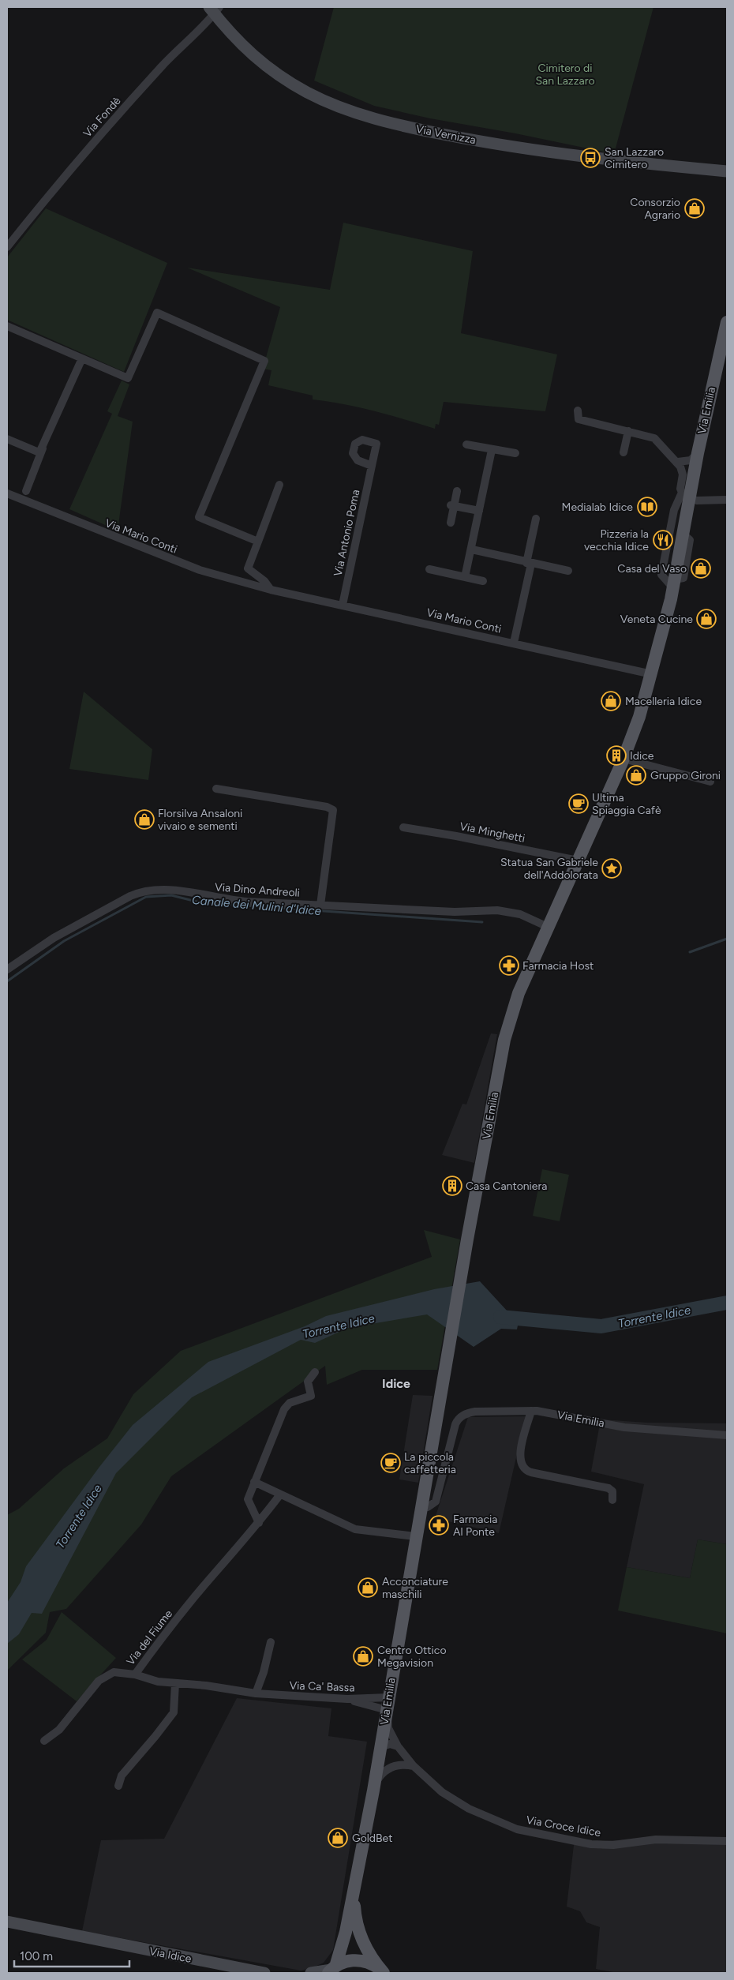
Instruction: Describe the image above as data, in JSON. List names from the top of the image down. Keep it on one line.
{"streets":{"main road":["Via Emilia"],"street":["Via Fondè","Via Vernizza","Via Antonio Poma","Via Mario Conti","Via Minghetti","Via Dino Andreoli","Via del Fiume","Via Ca' Bassa","Via Croce Idice","Via Idice"]},"crossings":[["Via Fondè","Via Vernizza"],["Via Emilia","Via Mario Conti"],["Via Emilia","Via Minghetti"],["Via Emilia","Via Dino Andreoli"],["Via Emilia","Via Ca' Bassa"],["Via Emilia","Via Croce Idice"],["Via Antonio Poma","Via Mario Conti"],["Via del Fiume","Via Ca' Bassa"],["Via Ca' Bassa","Via Croce Idice"]],"districts":["Idice"],"water":["Canale dei Mulini d'Idice","Torrente Idice"],"parks":["Cimitero di San Lazzaro"],"places":{"bus stop":["San Lazzaro Cimitero"],"shop":["Consorzio Agrario","Casa del Vaso","Veneta Cucine","Macelleria Idice","Gruppo Gironi","Florsilva Ansaloni vivaio e sementi","Acconciature maschili","Centro Ottico Megavision","GoldBet"],"library":["Medialab Idice"],"restaurant":["Pizzeria la vecchia Idice"],"building":["Idice","Casa Cantoniera"],"cafe":["Ultima Spiaggia Cafè","La piccola caffetteria"],"place":["Statua San Gabriele dell'Addolorata"],"pharmacy":["Farmacia Host","Farmacia Al Ponte"]},"scale_bar":"100 m"}
